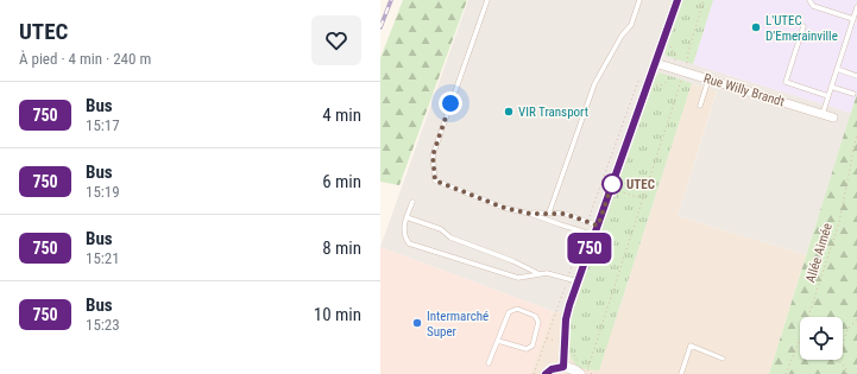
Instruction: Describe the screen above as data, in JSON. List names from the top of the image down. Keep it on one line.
{"streets":{"street":["Rue Willy Brandt"],"path":["Allée Aimée"]},"places":["L'UTEC D'Emerainville","VIR Transport","UTEC","Intermarché Super"],"lines":["bus line 750"],"page":{"heading":["UTEC","À pied · 4 min · 240 m"],"on_map":"750","list":[{"mark":"750","name":"Bus","note":"15:17","value":"4 min"},{"mark":"750","name":"Bus","note":"15:19","value":"6 min"},{"mark":"750","name":"Bus","note":"15:21","value":"8 min"},{"mark":"750","name":"Bus","note":"15:23","value":"10 min"}]}}
